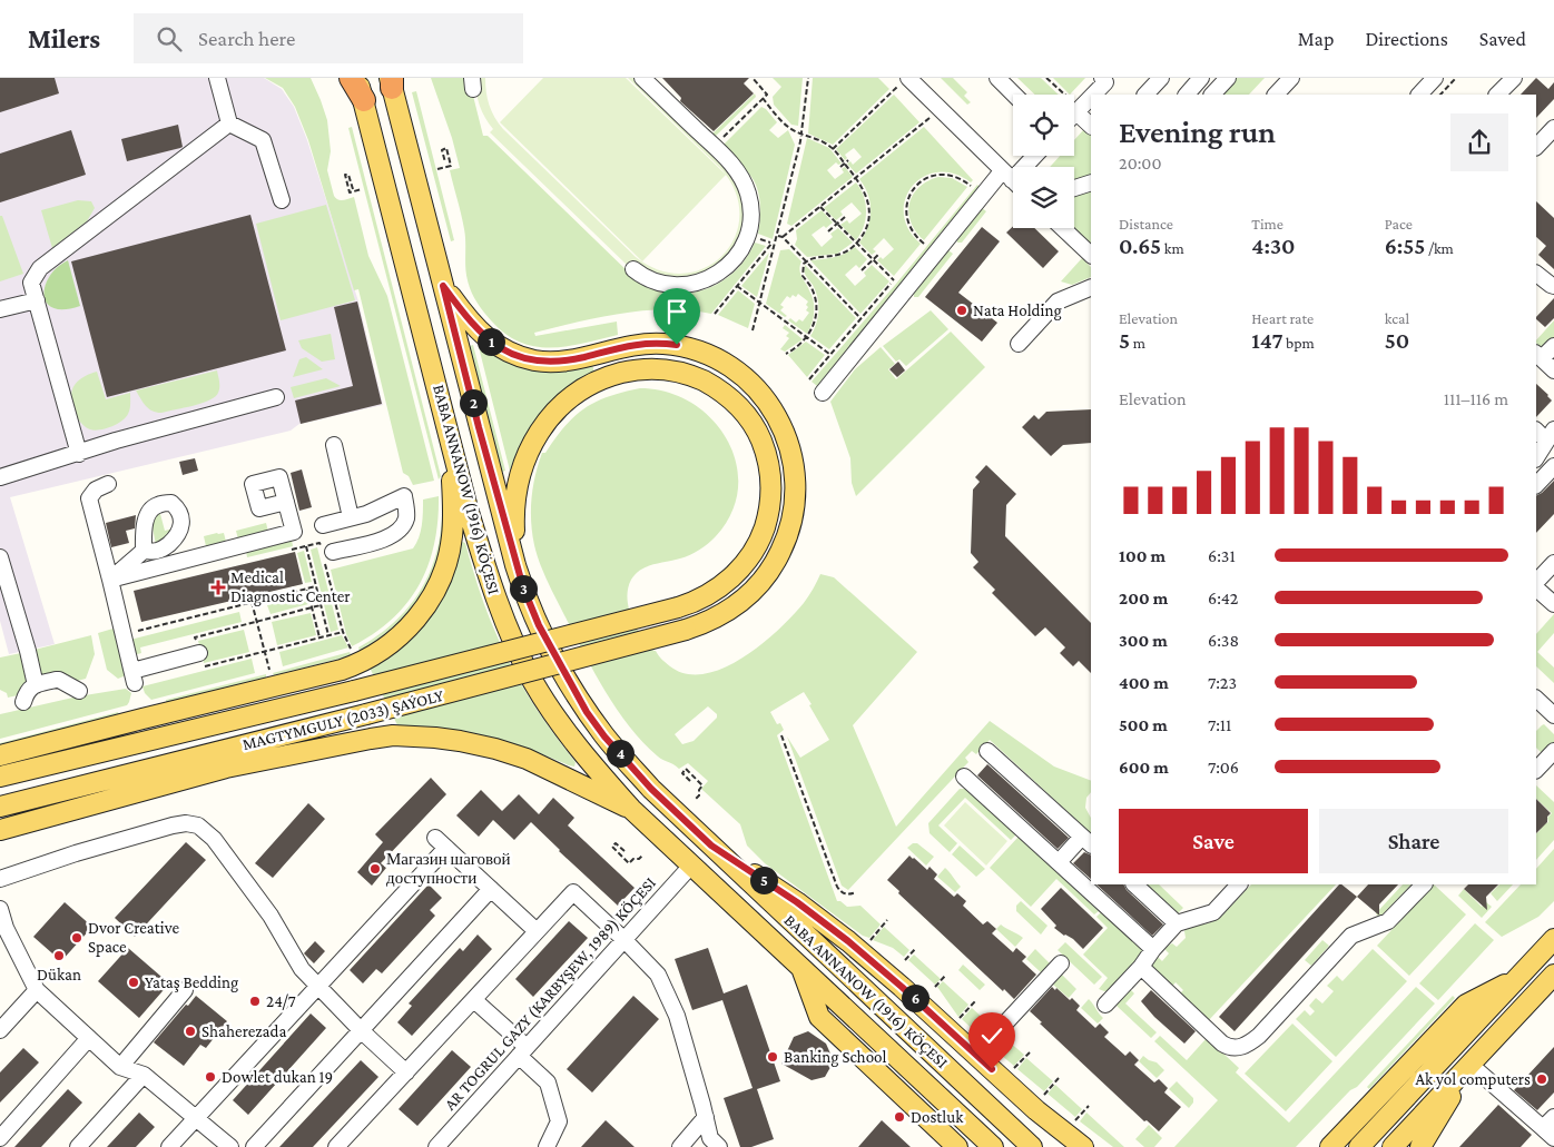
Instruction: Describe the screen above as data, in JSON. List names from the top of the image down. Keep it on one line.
{"streets":{"main road":["BABA ANNANOW (1916) KÖÇESI","MAGTYMGULY (2033) ŞAÝOLY"],"street":["AR TOGRUL GAZY (KARBYŞEW, 1989) KÖÇESI"]},"crossings":[["BABA ANNANOW (1916) KÖÇESI","MAGTYMGULY (2033) ŞAÝOLY"],["BABA ANNANOW (1916) KÖÇESI","AR TOGRUL GAZY (KARBYŞEW, 1989) KÖÇESI"]],"places":{"other":["Nata Holding","Магазин шаговой доступности","Dvor Creative Space","Dükan","Yataş Bedding","24/7","Shaherezada","Banking School","Dowlet dukan 19","Ak yol computers","Dostluk"],"health":["Medical Diagnostic Center"]},"page":{"header":"Milers","search":"Search here","nav":["Map","Directions","Saved"],"heading":["Evening run","20:00"],"stats":[["Distance","0.65 km"],["Time","4:30"],["Pace","6:55 /km"],["Elevation","5 m"],["Heart rate","147 bpm"],["kcal","50"]],"pins":["1","2","3","4","5","6"],"chart":["Elevation","111–116 m"],"list":[{"name":"100 m","note":"6:31"},{"name":"200 m","note":"6:42"},{"name":"300 m","note":"6:38"},{"name":"400 m","note":"7:23"},{"name":"500 m","note":"7:11"},{"name":"600 m","note":"7:06"}],"buttons":["Save","Share"]}}
